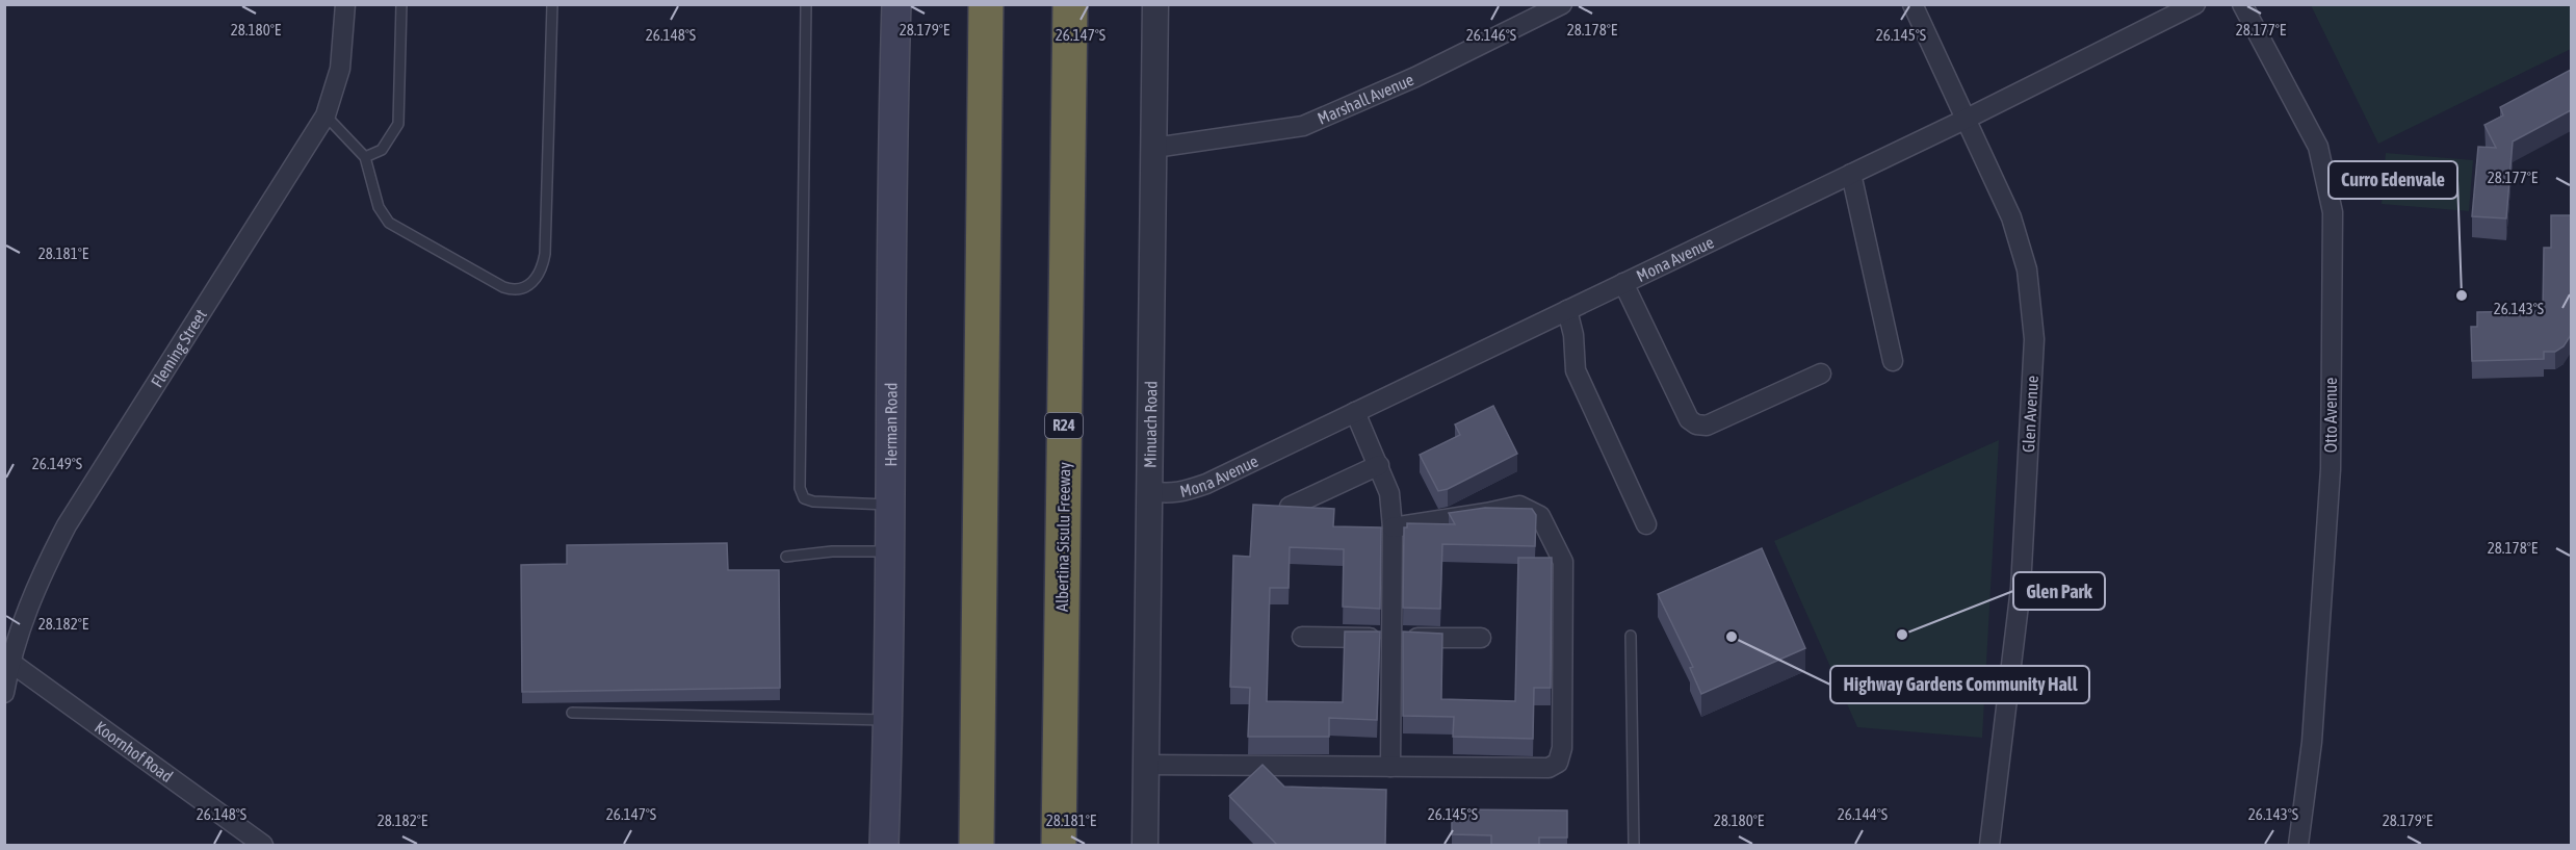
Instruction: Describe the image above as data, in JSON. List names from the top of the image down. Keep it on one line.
{"streets":{"highway":["R24","Albertina Sisulu Freeway"],"main road":["Herman Road"],"street":["Marshall Avenue","Mona Avenue","Fleming Street","Glen Avenue","Otto Avenue","Minuach Road","Koornhof Road"]},"crossings":[["Marshall Avenue","Minuach Road"],["Mona Avenue","Glen Avenue"],["Mona Avenue","Minuach Road"],["Fleming Street","Koornhof Road"]],"places":["Curro Edenvale","Glen Park","Highway Gardens Community Hall"],"coordinates":["28.180°E","28.179°E","28.178°E","28.177°E","26.148°S","26.147°S","26.146°S","26.145°S","28.181°E","26.143°S","26.149°S","28.182°E","26.144°S"]}
